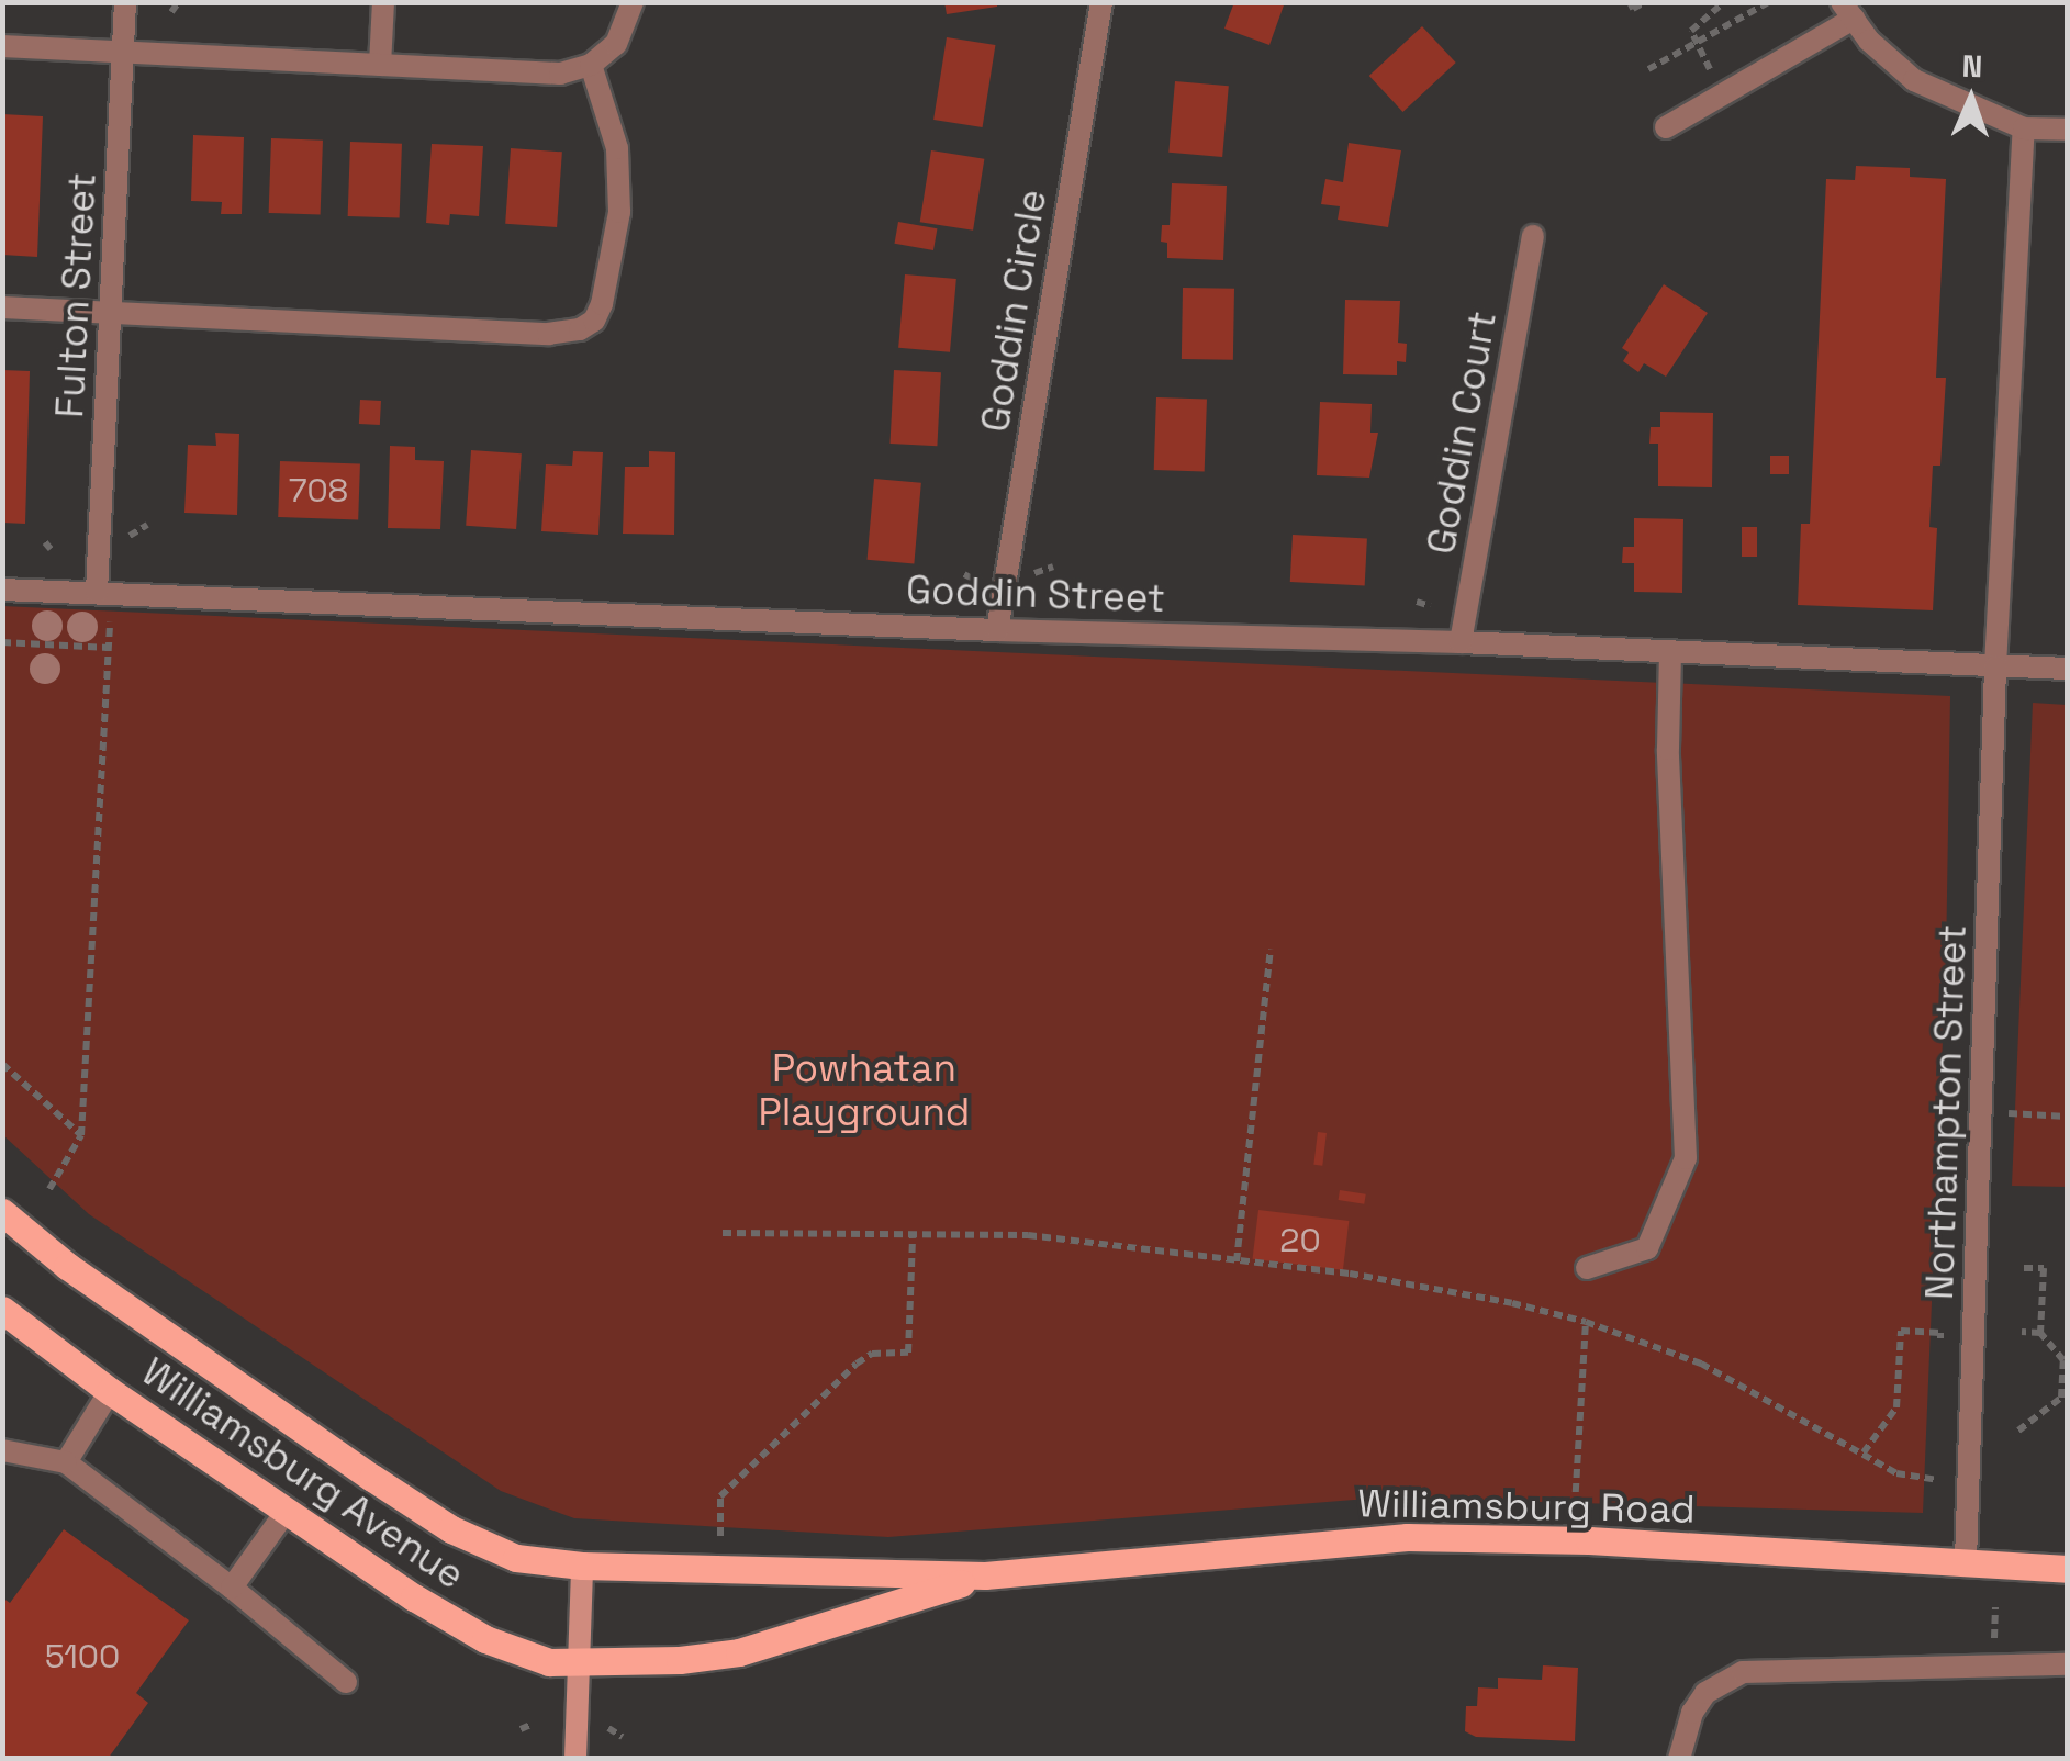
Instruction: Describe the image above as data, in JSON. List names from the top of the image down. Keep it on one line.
{"streets":{"main road":["Williamsburg Avenue","Williamsburg Road"],"street":["Fulton Street","Goddin Circle","Goddin Court","Goddin Street","Northampton Street"]},"crossings":[["Fulton Street","Goddin Street"],["Goddin Circle","Goddin Street"],["Goddin Court","Goddin Street"],["Goddin Street","Northampton Street"],["Northampton Street","Williamsburg Road"],["Williamsburg Avenue","Williamsburg Road"]],"parks":["Powhatan Playground"],"house_numbers":["708","20","5100"],"north":"top"}
